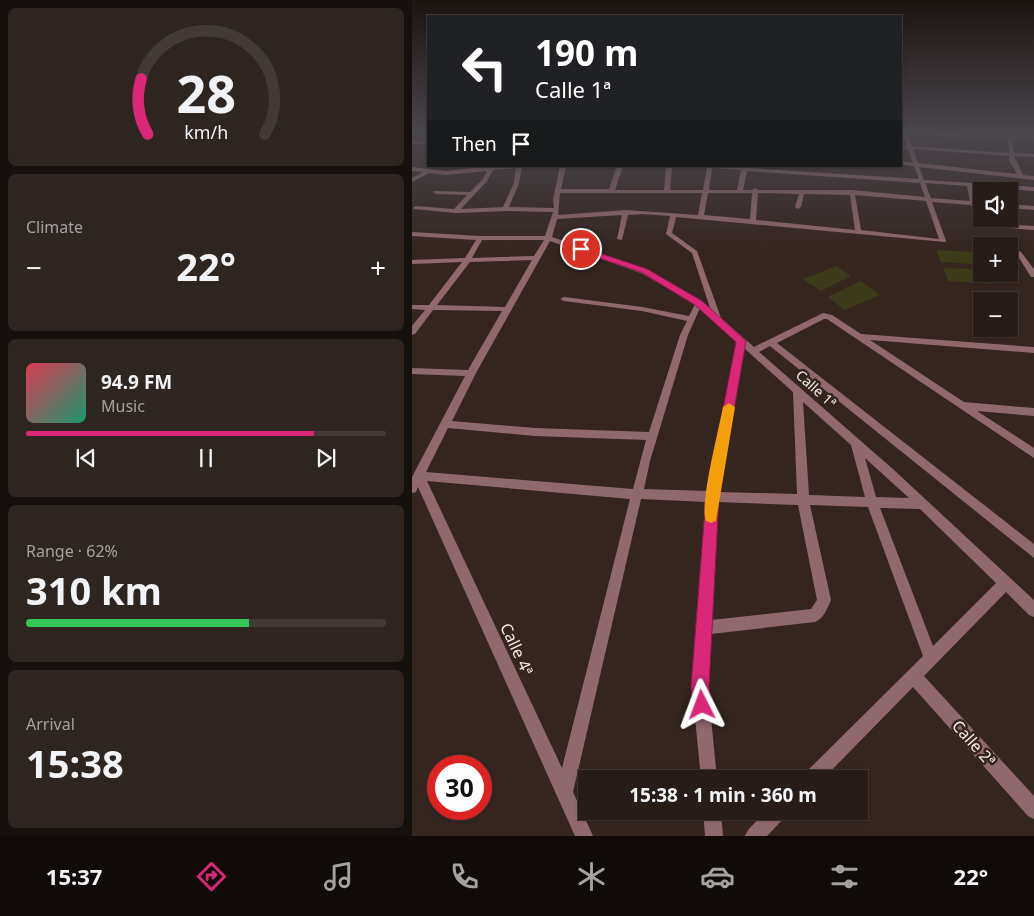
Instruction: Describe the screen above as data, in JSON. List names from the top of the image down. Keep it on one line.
{"streets":{"street":["Calle 1ª","Calle 4ª","Calle 2ª"]},"page":{"turn":["190 m","Calle 1ª"],"then":"Then","tile":["Climate",["Range · 62%","310 km"],["Arrival","15:38"]],"map_buttons":["+","−"],"heat":["−","22°","+"],"song":["94.9 FM","Music"],"limit":"30","trip":"15:38 · 1 min · 360 m","tabs":["15:37","22°"],"gauge":["28","km/h"]}}
